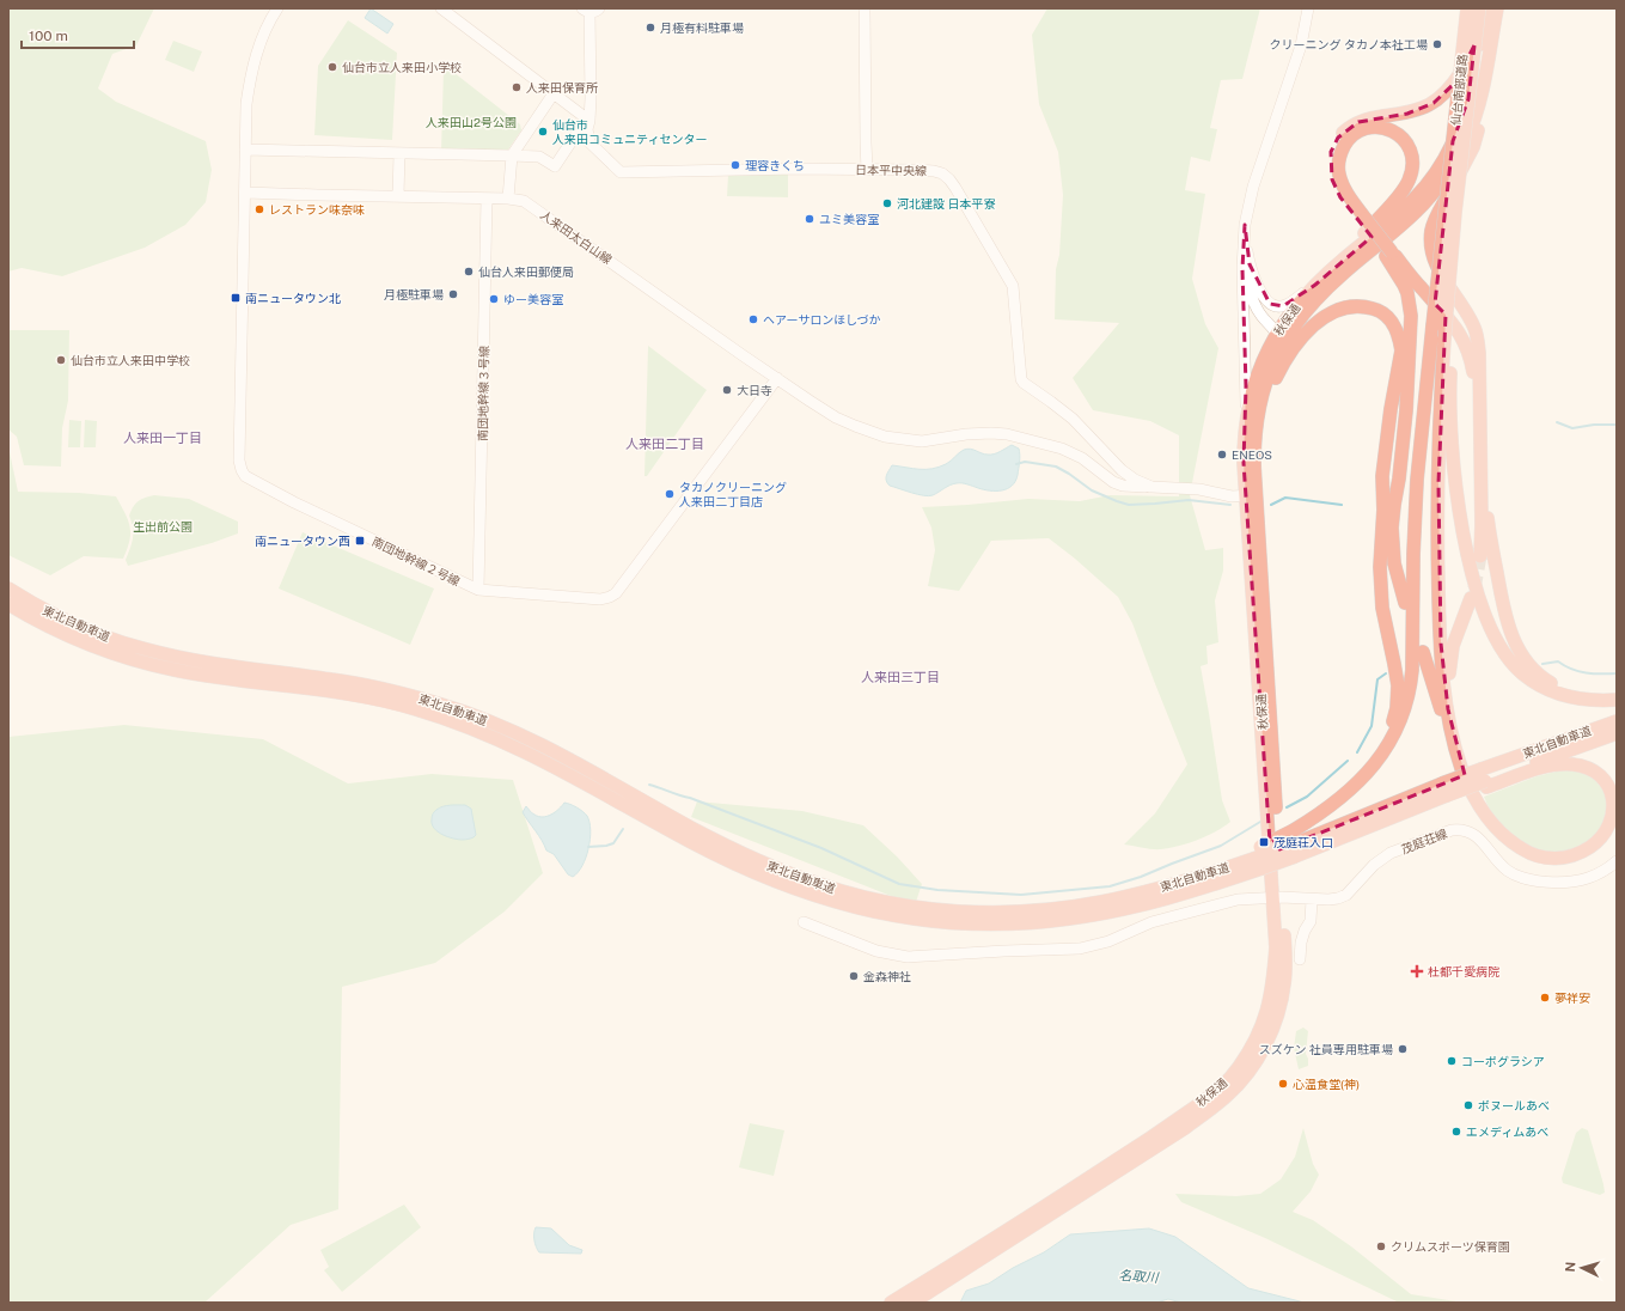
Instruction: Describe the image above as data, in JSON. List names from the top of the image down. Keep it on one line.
{"streets":{"highway":["仙台南部道路","秋保通","東北自動車道"],"street":["日本平中央線","人来田太白山線","南団地幹線３号線","南団地幹線２号線","茂庭荘線"]},"crossings":[["仙台南部道路","秋保通"],["日本平中央線","人来田太白山線"],["日本平中央線","秋保通"],["人来田太白山線","南団地幹線３号線"],["人来田太白山線","南団地幹線２号線"],["秋保通","茂庭荘線"],["南団地幹線３号線","南団地幹線２号線"]],"districts":["人来田一丁目","人来田二丁目","人来田三丁目"],"water":["名取川"],"parks":["人来田山2号公園","生出前公園"],"places":{"other":["月極有料駐車場","クリーニング タカノ本社工場","仙台市立人来田小学校","人来田保育所","仙台市 人来田コミュニティセンター","理容きくち","河北建設 日本平寮","レストラン味奈味","ユミ美容室","仙台人来田郵便局","月極駐車場","ゆー美容室","ヘアーサロンほしづか","仙台市立人来田中学校","大日寺","ENEOS","タカノクリーニング 人来田二丁目店","金森神社","夢祥安","スズケン 社員専用駐車場","コーポグラシア","心温食堂(神)","ボヌールあべ","エメディムあべ","クリムスポーツ保育園"],"transit":["南ニュータウン北","南ニュータウン西","茂庭荘入口"],"health":["杜都千愛病院"]},"scale_bar":"100 m","north":"left"}
